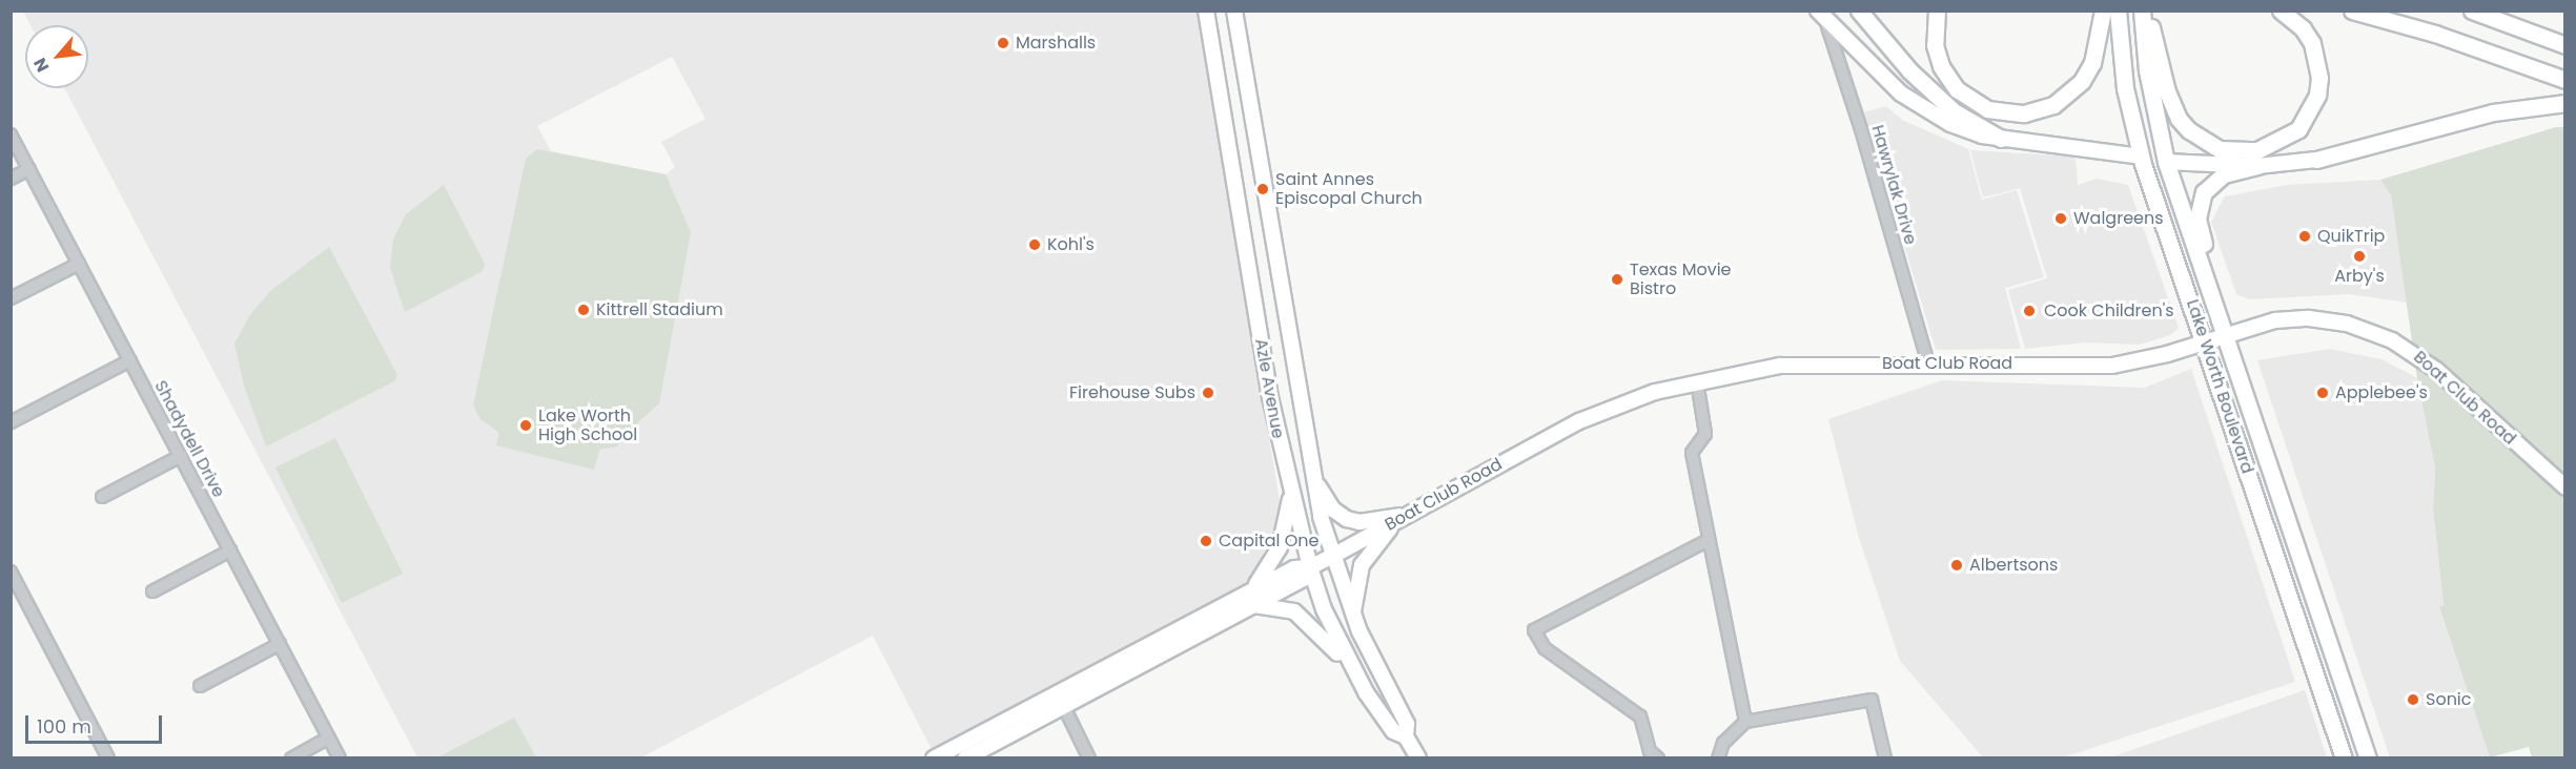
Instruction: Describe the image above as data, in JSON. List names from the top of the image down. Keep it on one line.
{"streets":{"highway":["Lake Worth Boulevard"],"main road":["Boat Club Road","Azle Avenue"],"street":["Hawrylak Drive","Shadydell Drive"]},"crossings":[["Hawrylak Drive","Boat Club Road"],["Boat Club Road","Lake Worth Boulevard"],["Boat Club Road","Azle Avenue"]],"places":["Marshalls","Saint Annes Episcopal Church","Walgreens","QuikTrip","Kohl's","Arby's","Texas Movie Bistro","Kittrell Stadium","Cook Children's","Firehouse Subs","Applebee's","Lake Worth High School","Capital One","Albertsons","Sonic"],"scale_bar":"100 m","north":"bottom left"}
